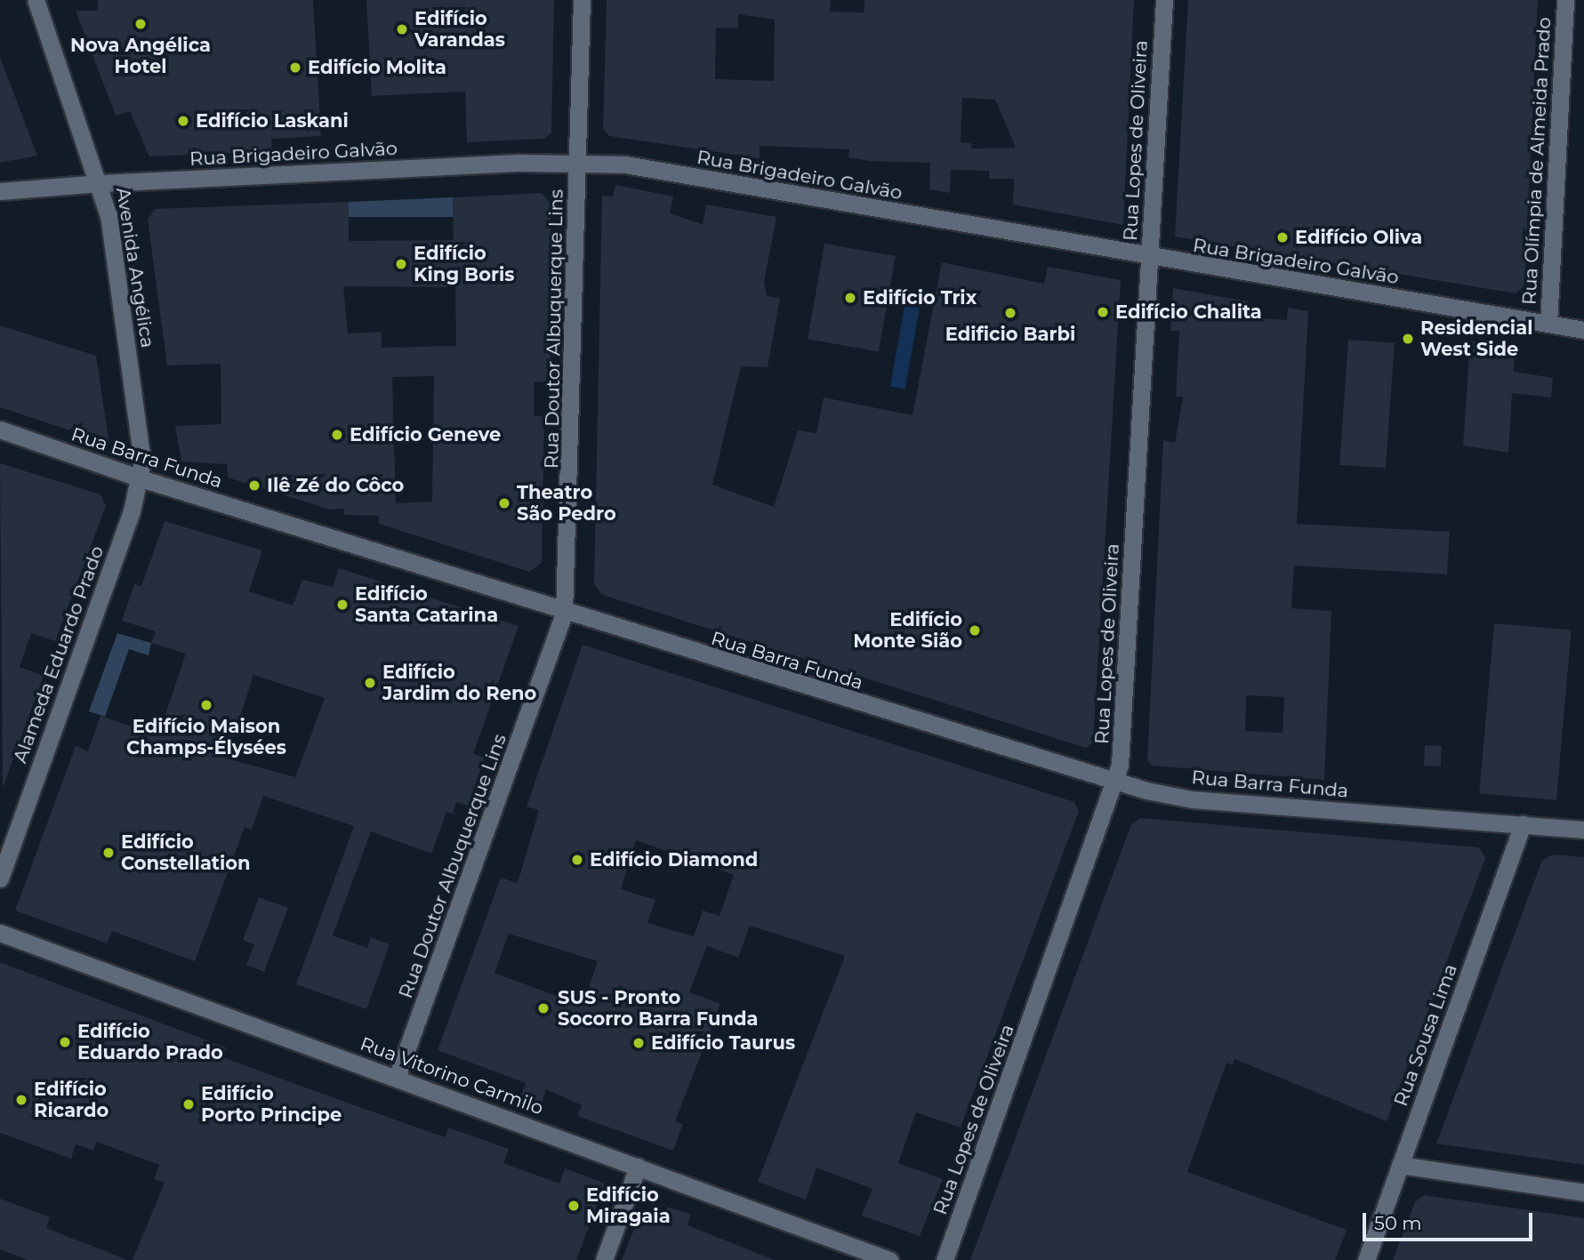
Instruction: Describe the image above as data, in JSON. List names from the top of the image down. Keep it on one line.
{"streets":{"street":["Rua Lopes de Oliveira","Rua Brigadeiro Galvão","Rua Olímpia de Almeida Prado","Avenida Angélica","Rua Doutor Albuquerque Lins","Rua Barra Funda","Alameda Eduardo Prado","Rua Sousa Lima","Rua Vitorino Carmilo"]},"crossings":[["Rua Lopes de Oliveira","Rua Brigadeiro Galvão"],["Rua Lopes de Oliveira","Rua Barra Funda"],["Rua Brigadeiro Galvão","Rua Olímpia de Almeida Prado"],["Rua Brigadeiro Galvão","Avenida Angélica"],["Rua Brigadeiro Galvão","Rua Doutor Albuquerque Lins"],["Avenida Angélica","Rua Barra Funda"],["Avenida Angélica","Alameda Eduardo Prado"],["Rua Doutor Albuquerque Lins","Rua Barra Funda"],["Rua Doutor Albuquerque Lins","Rua Vitorino Carmilo"],["Rua Barra Funda","Alameda Eduardo Prado"],["Rua Barra Funda","Rua Sousa Lima"]],"places":["Nova Angélica Hotel","Edifício Varandas","Edifício Molita","Edifício Laskani","Edifício Oliva","Edifício King Boris","Edifício Trix","Edifício Chalita","Edificio Barbi","Residencial West Side","Edifício Geneve","Ilê Zé do Côco","Theatro São Pedro","Edifício Santa Catarina","Edifício Monte Sião","Edifício Jardim do Reno","Edifício Maison Champs-Élysées","Edifício Constellation","Edifício Diamond","SUS - Pronto Socorro Barra Funda","Edifício Eduardo Prado","Edifício Taurus","Edifício Ricardo","Edifício Porto Principe","Edifício Miragaia"],"scale_bar":"50 m"}
